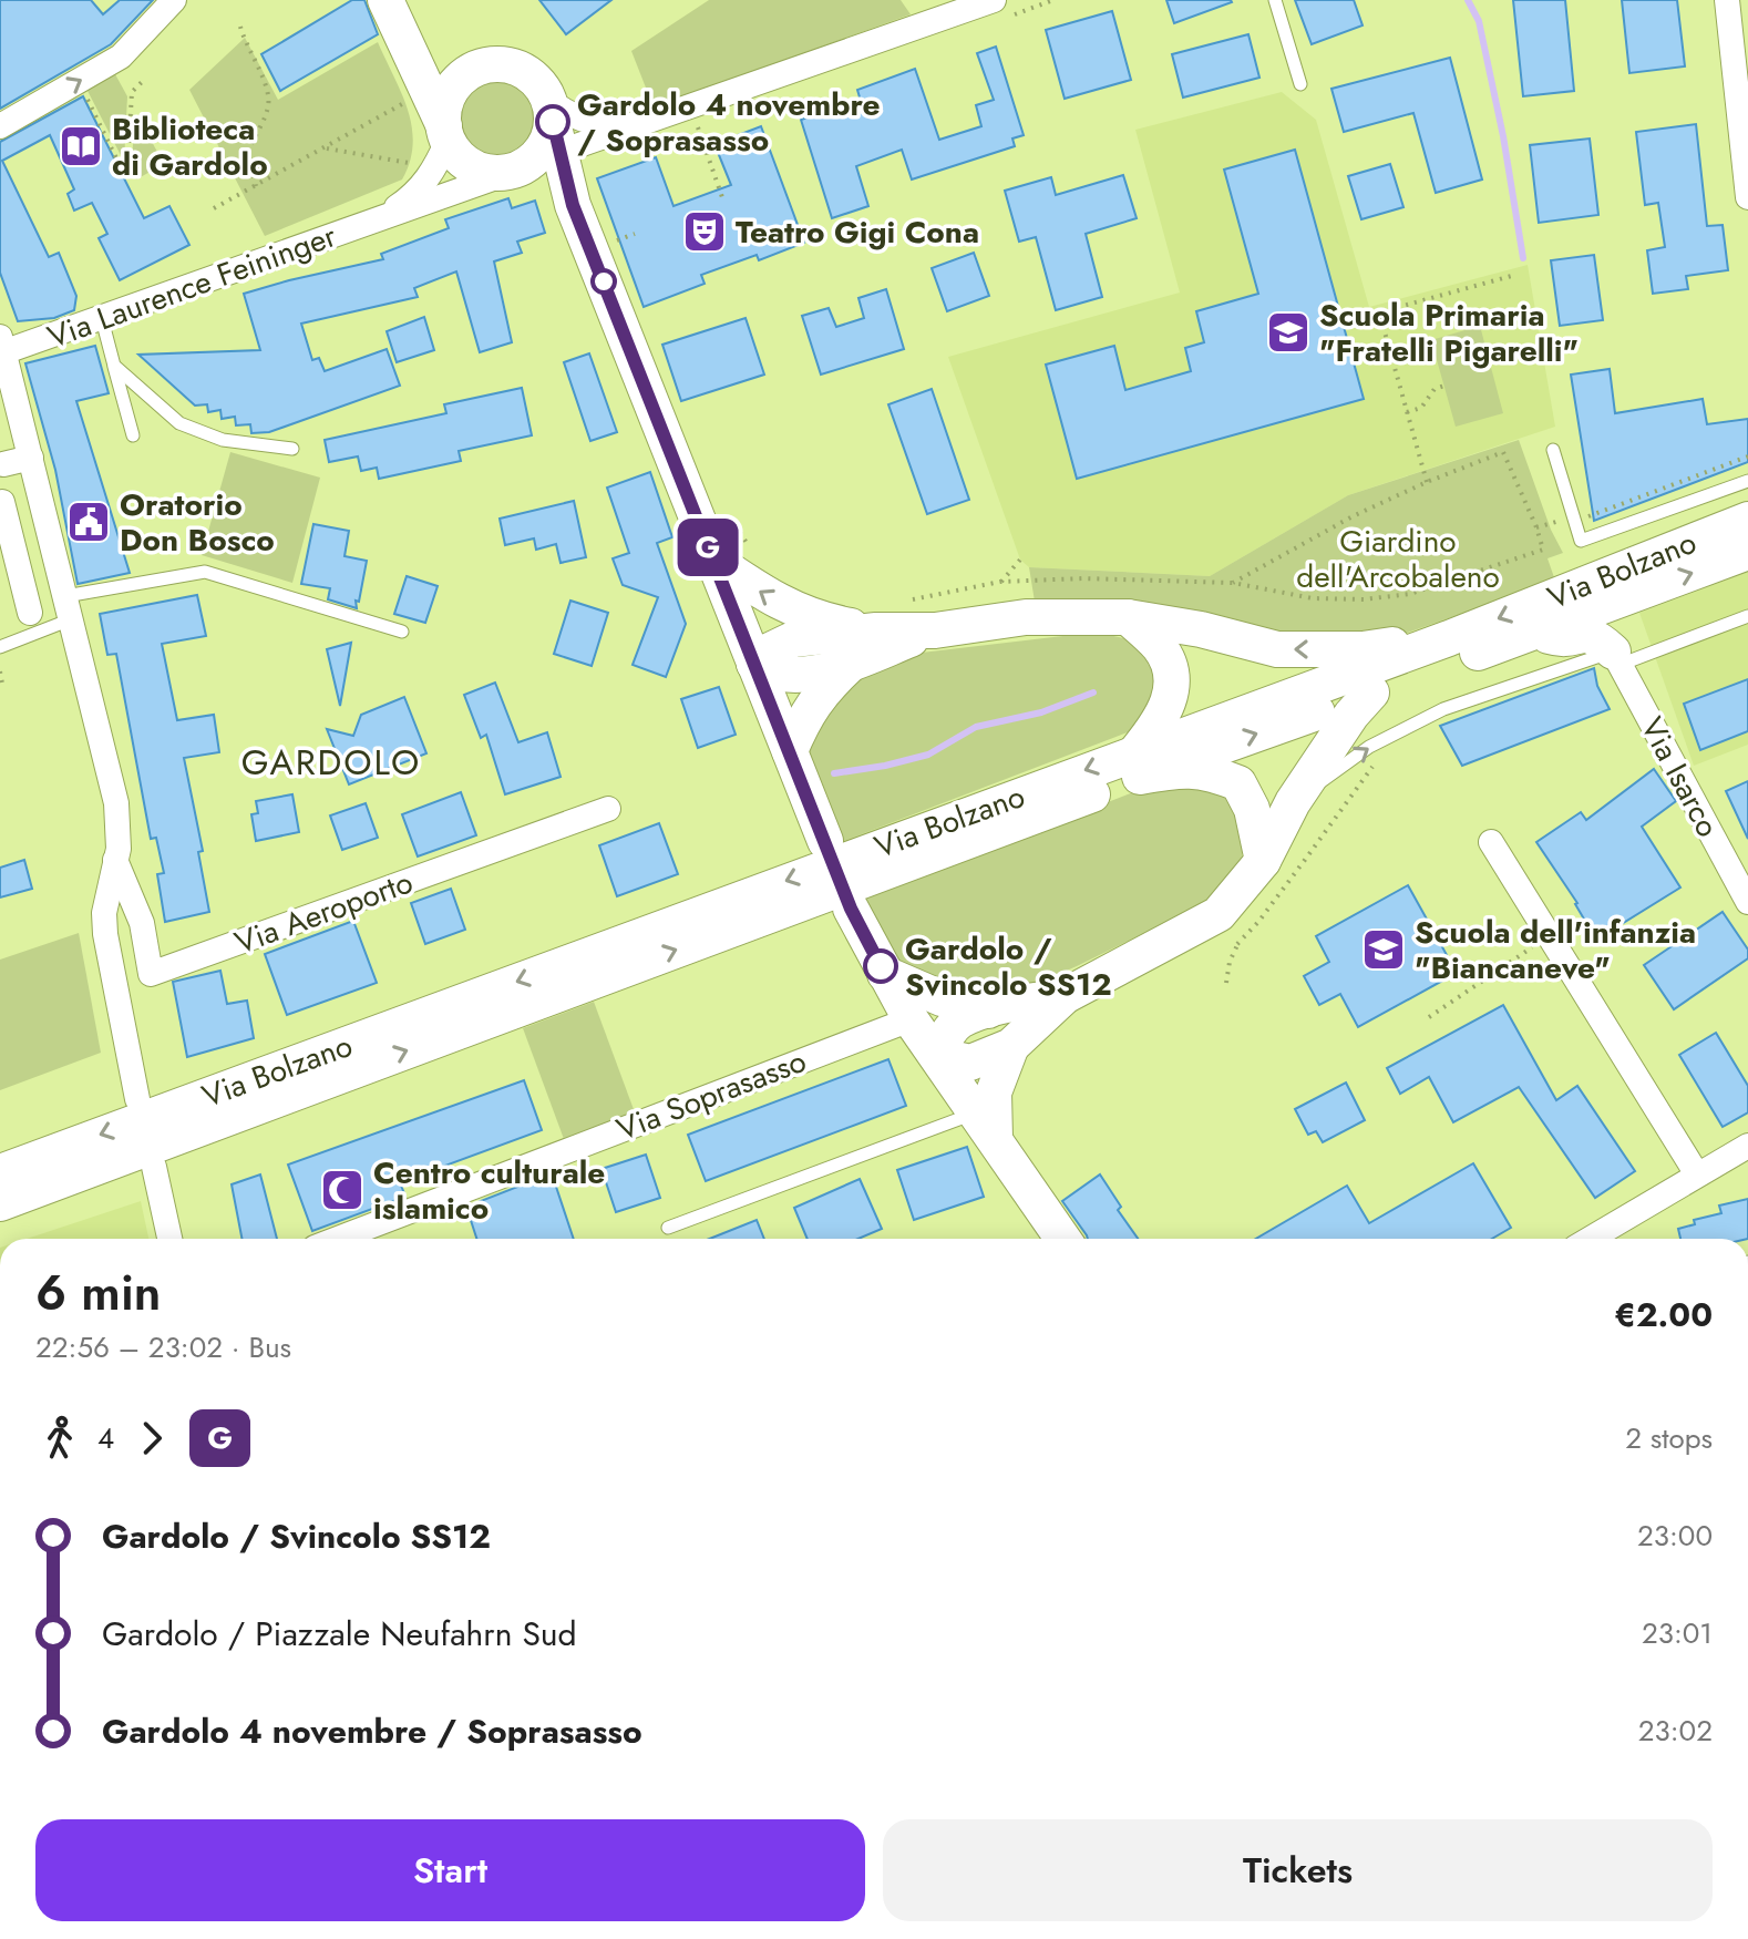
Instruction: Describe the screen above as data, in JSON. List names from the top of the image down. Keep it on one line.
{"streets":{"main road":["Via Bolzano"],"street":["Via Laurence Feininger","Via Isarco","Via Aeroporto","Via Soprasasso"]},"crossings":[["Via Laurence Feininger","Via Aeroporto"]],"districts":["GARDOLO"],"parks":["Giardino dell'Arcobaleno"],"places":{"other":["Gardolo 4 novembre / Soprasasso","Gardolo / Svincolo SS12"],"library":["Biblioteca di Gardolo"],"theatre":["Teatro Gigi Cona"],"school or university":["Scuola Primaria \"Fratelli Pigarelli\"","Scuola dell'infanzia \"Biancaneve\""],"public building":["Oratorio Don Bosco"],"mosque":["Centro culturale islamico"]},"lines":["bus line G"],"page":{"on_map":"G","heading":["6 min","22:56 – 23:02 · Bus","€2.00"],"legs":["4","G","2 stops"],"list":[{"name":"Gardolo / Svincolo SS12","value":"23:00"},{"name":"Gardolo / Piazzale Neufahrn Sud","value":"23:01"},{"name":"Gardolo 4 novembre / Soprasasso","value":"23:02"}],"buttons":["Start","Tickets"]}}
